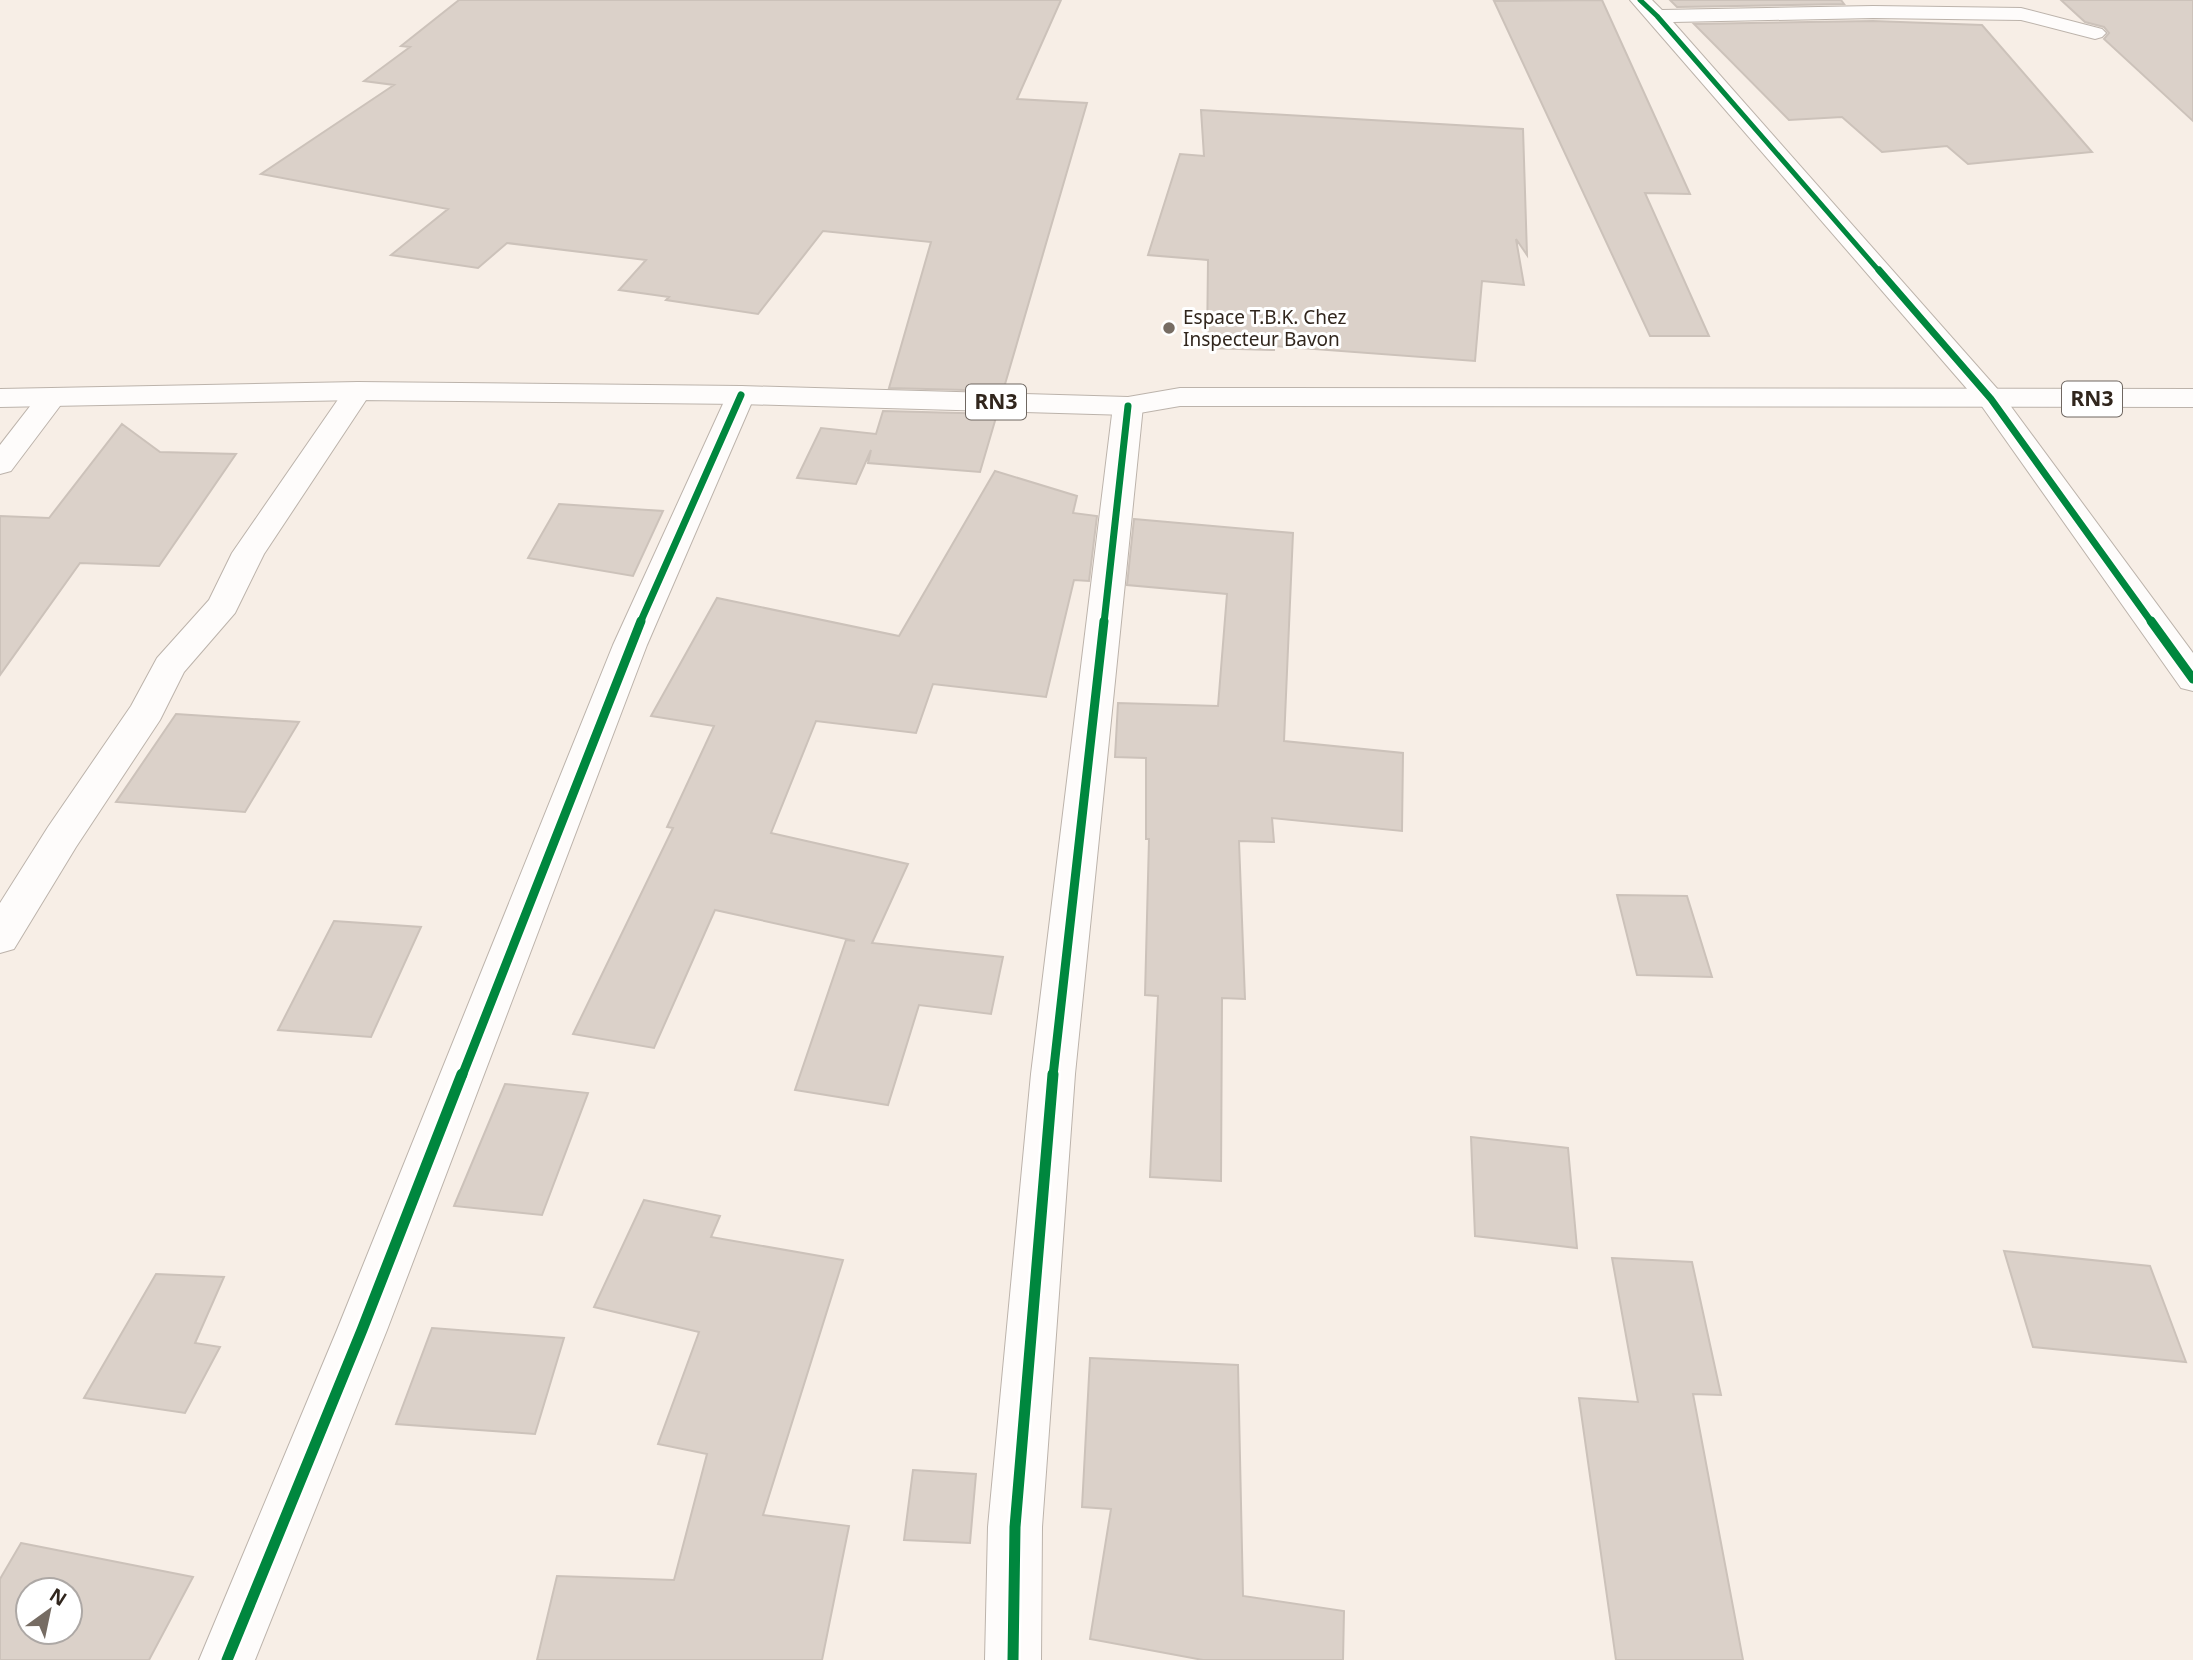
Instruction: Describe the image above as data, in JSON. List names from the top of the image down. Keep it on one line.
{"streets":{"main road":["RN3"]},"places":["Espace T.B.K. Chez Inspecteur Bavon"],"north":"top right"}
